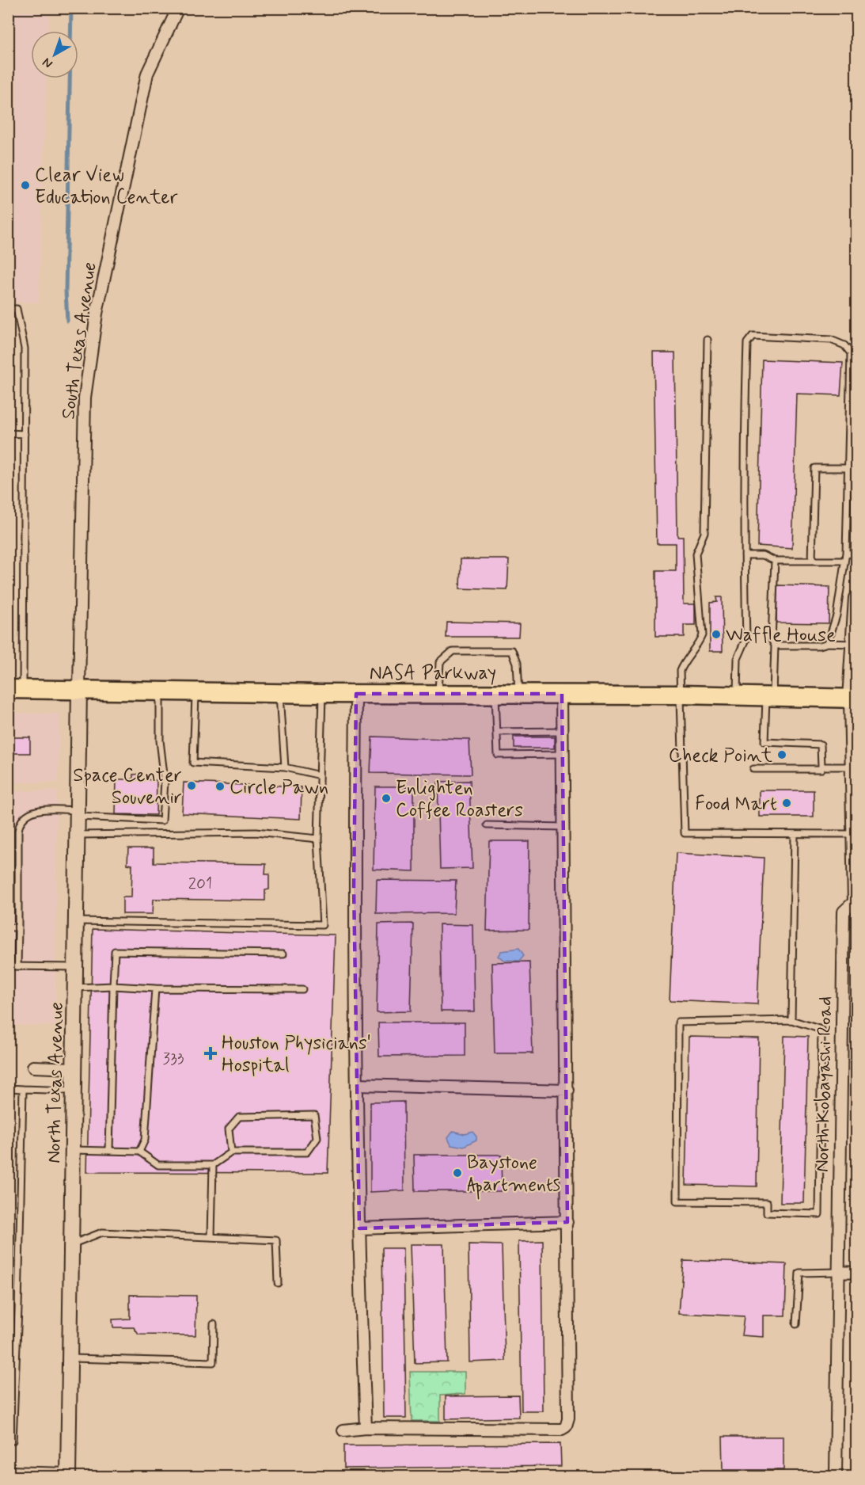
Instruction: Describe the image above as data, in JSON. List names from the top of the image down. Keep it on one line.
{"streets":{"main road":["NASA Parkway"],"street":["South Texas Avenue","North Texas Avenue","North Kobayashi Road"]},"crossings":[["South Texas Avenue","NASA Parkway"],["South Texas Avenue","North Texas Avenue"],["NASA Parkway","North Texas Avenue"],["NASA Parkway","North Kobayashi Road"]],"places":{"other":["Clear View Education Center","Waffle House","Check Point","Space Center Souvenir","Circle Pawn","Enlighten Coffee Roasters","Food Mart","Baystone Apartments"],"health":["Houston Physicians' Hospital"]},"house_numbers":["201","333"],"north":"bottom left"}
